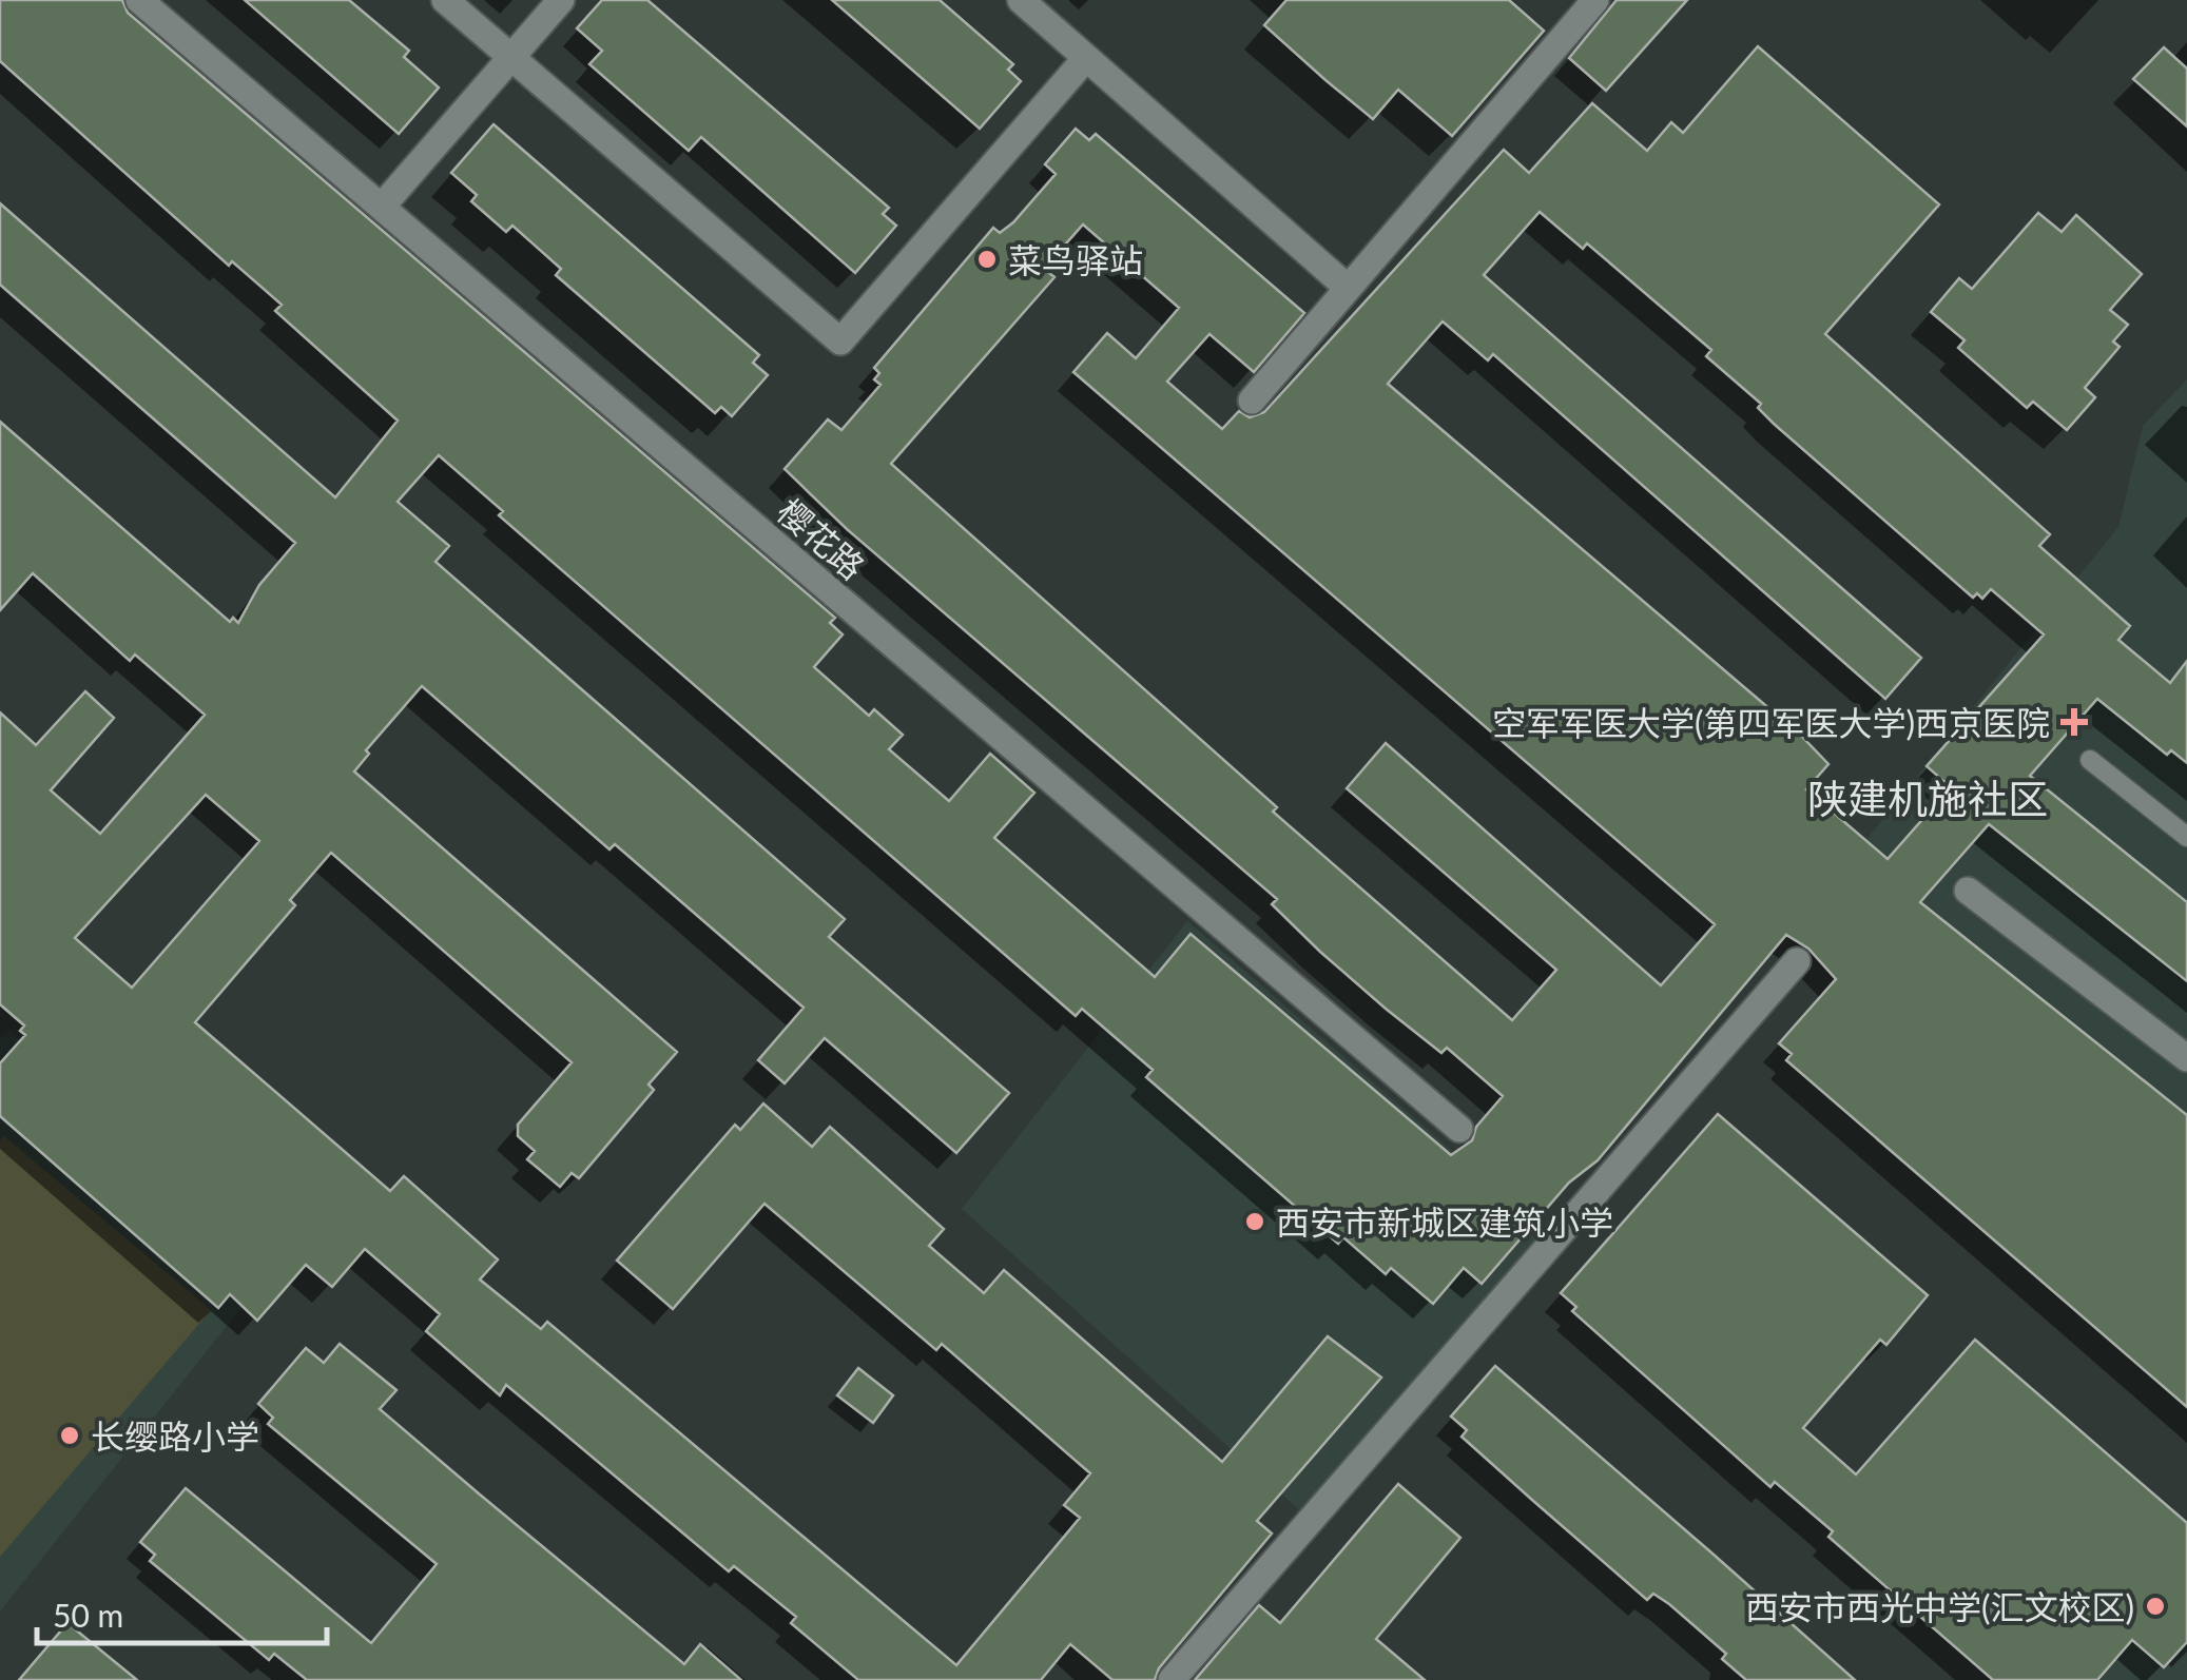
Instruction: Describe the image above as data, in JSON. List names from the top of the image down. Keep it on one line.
{"streets":{"street":["樱花路"]},"districts":["陕建机施社区"],"places":{"other":["菜鸟驿站","西安市新城区建筑小学","长缨路小学","西安市西光中学(汇文校区)"],"health":["空军军医大学(第四军医大学)西京医院"]},"scale_bar":"50 m"}
